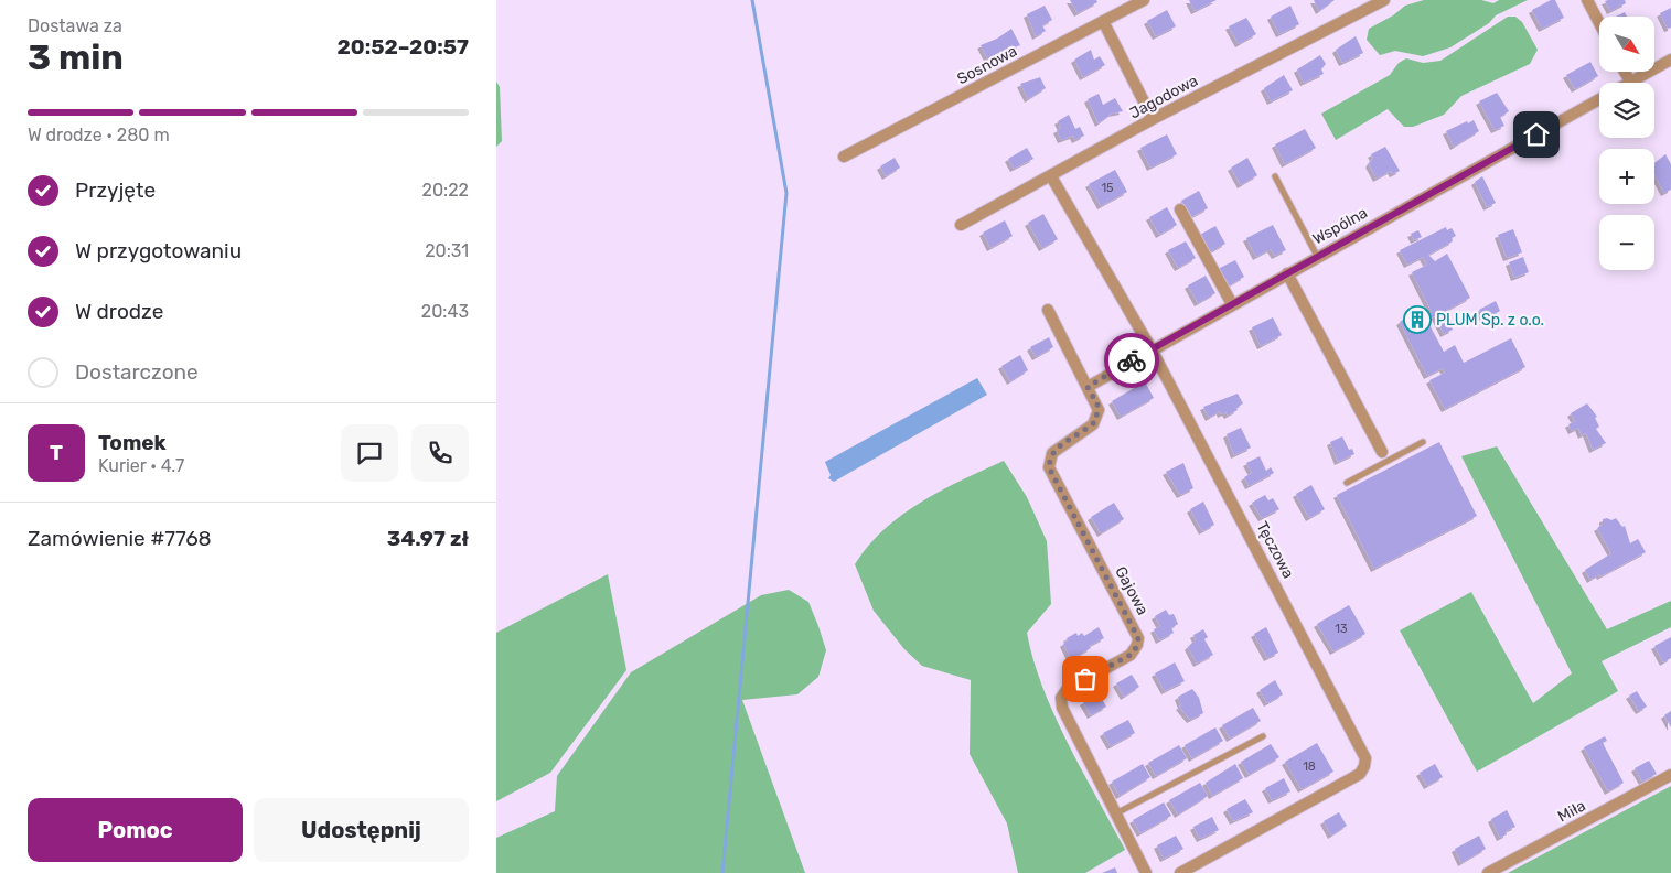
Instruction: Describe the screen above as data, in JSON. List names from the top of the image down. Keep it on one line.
{"streets":{"street":["Sosnowa","Jagodowa","Wspólna","Tęczowa","Gajowa","Miła"]},"crossings":[["Jagodowa","Tęczowa"],["Wspólna","Tęczowa"],["Wspólna","Gajowa"]],"places":{"building":["PLUM Sp. z o.o."]},"house_numbers":["15","13","18"],"north":"bottom right","page":{"heading":["3 min","Dostawa za","20:52–20:57"],"panel":["Tomek","Kurier · 4.7","Zamówienie #7768","34.97 zł"],"map_buttons":["+","−"],"bar":"W drodze · 280 m","list":[["Przyjęte","20:22"],["W przygotowaniu","20:31"],["W drodze","20:43"],"Dostarczone"],"round":"T","buttons":["Pomoc","Udostępnij"]}}
